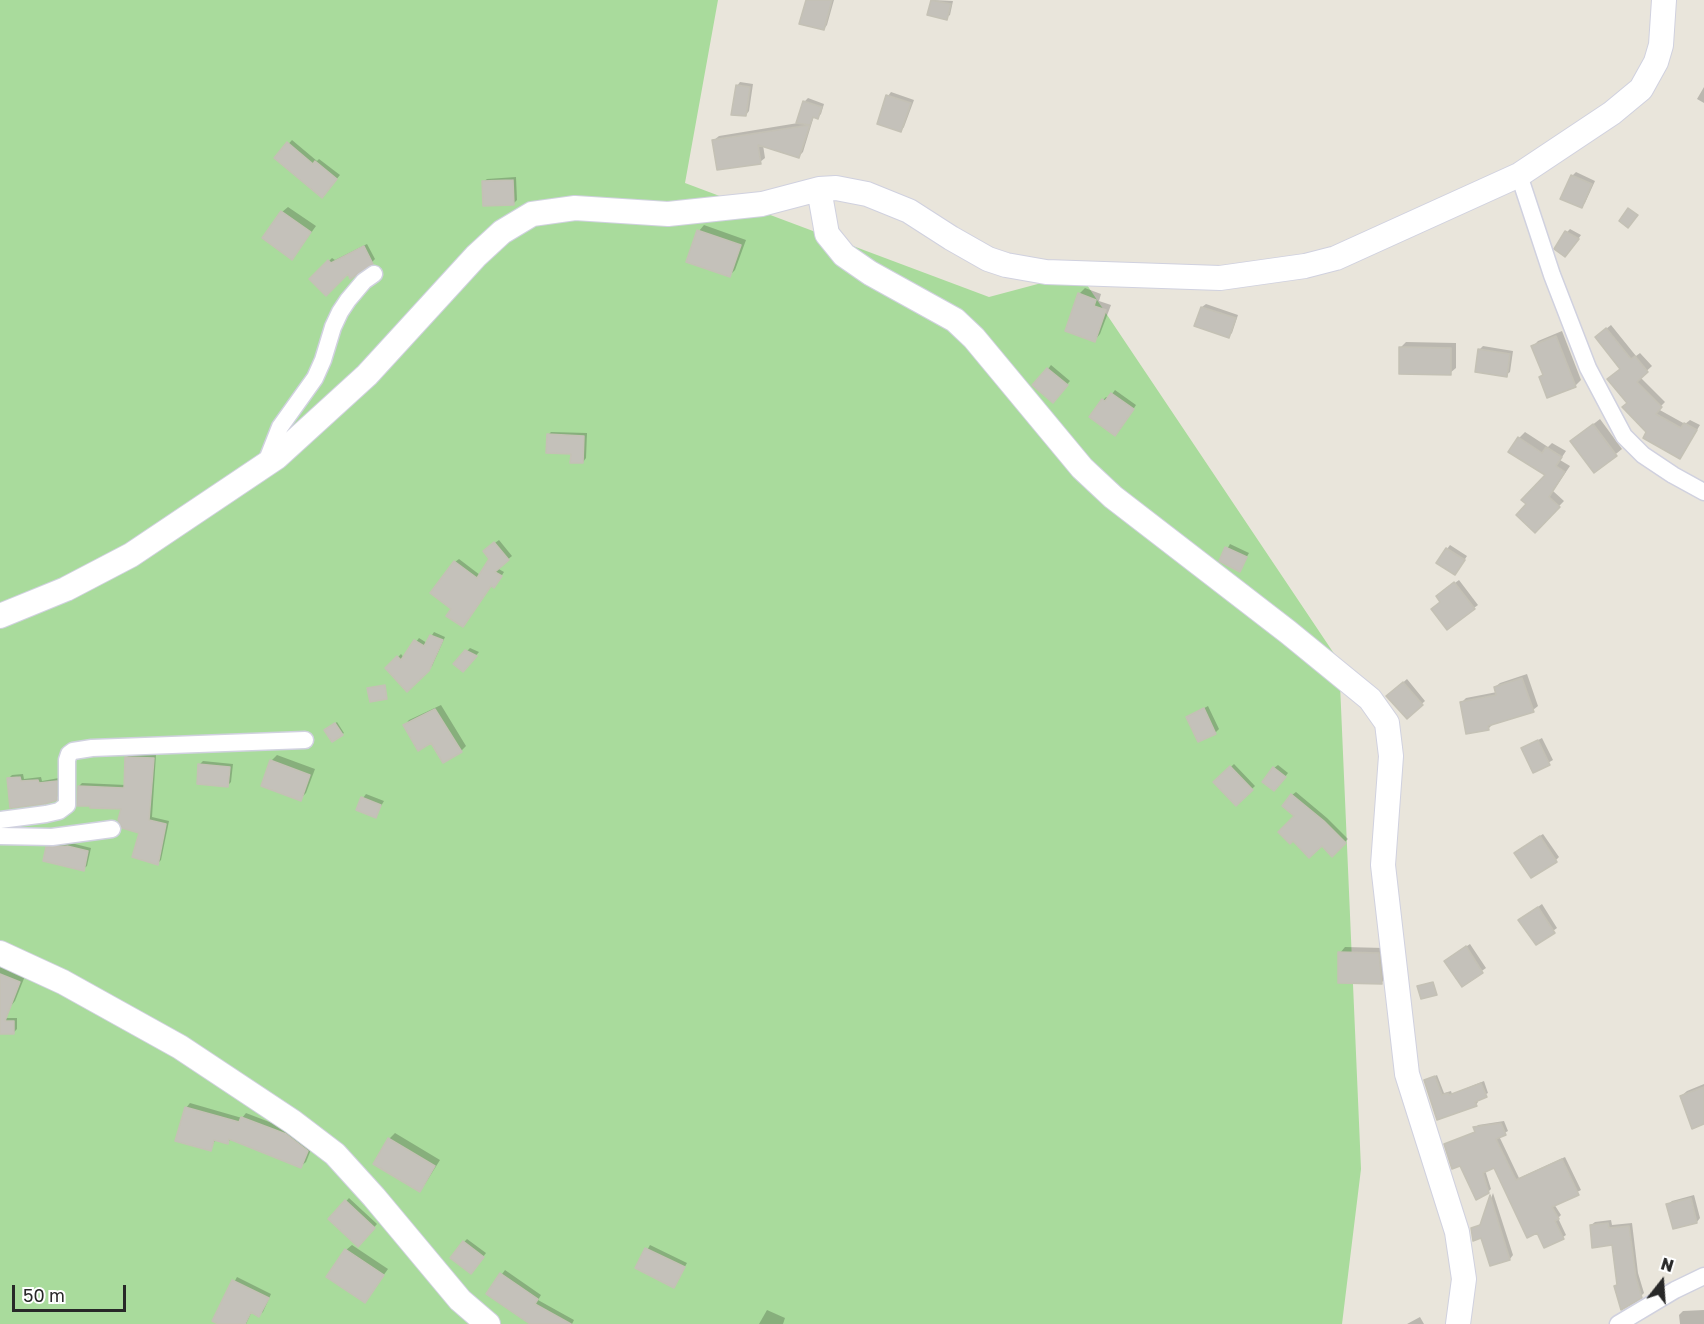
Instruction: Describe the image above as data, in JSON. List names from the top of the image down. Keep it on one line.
{"scale_bar":"50 m","north":"top"}
